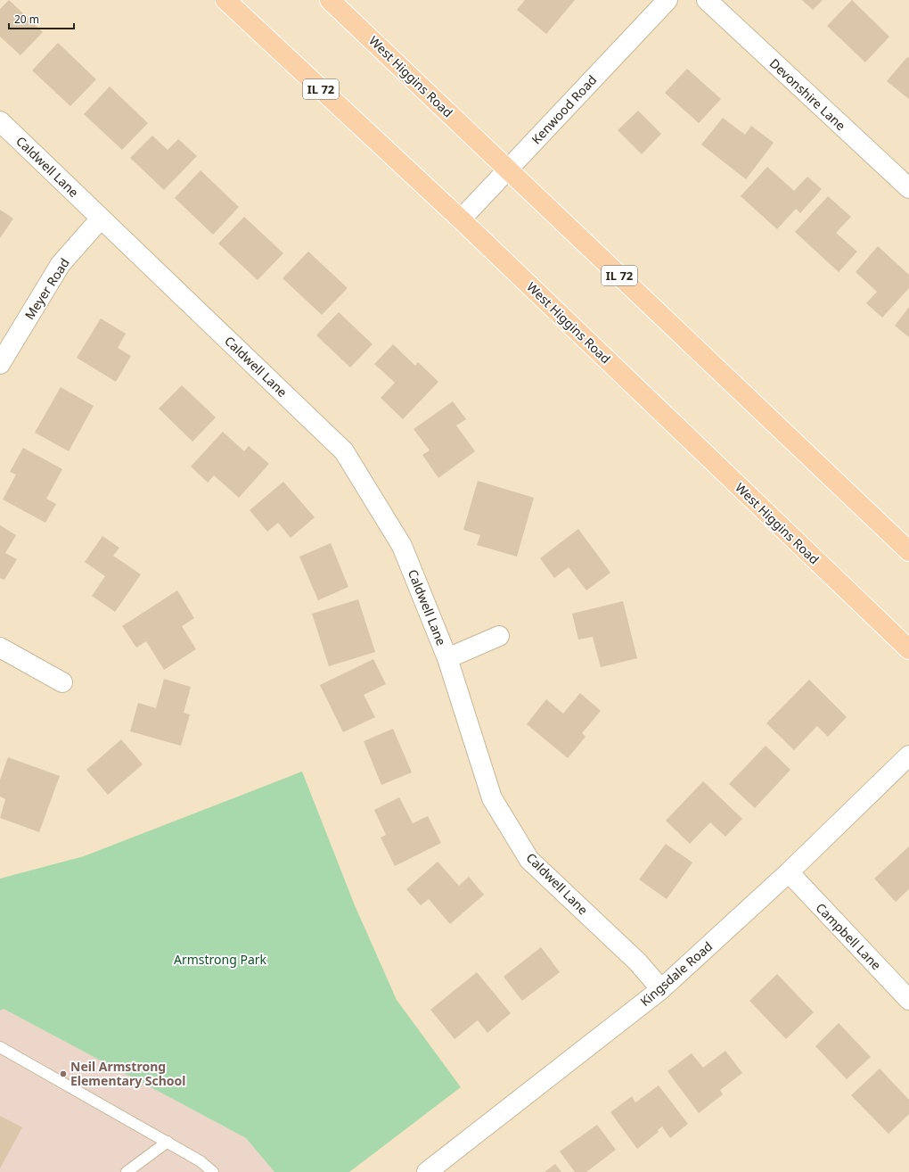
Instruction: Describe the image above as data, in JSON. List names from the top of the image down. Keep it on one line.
{"streets":{"main road":["West Higgins Road","IL 72"],"street":["Devonshire Lane","Kenwood Road","Caldwell Lane","Meyer Road","Campbell Lane","Kingsdale Road"]},"crossings":[["West Higgins Road","Kenwood Road"],["Caldwell Lane","Meyer Road"],["Caldwell Lane","Kingsdale Road"],["Campbell Lane","Kingsdale Road"]],"parks":["Armstrong Park"],"places":["Neil Armstrong Elementary School"],"scale_bar":"20 m"}
